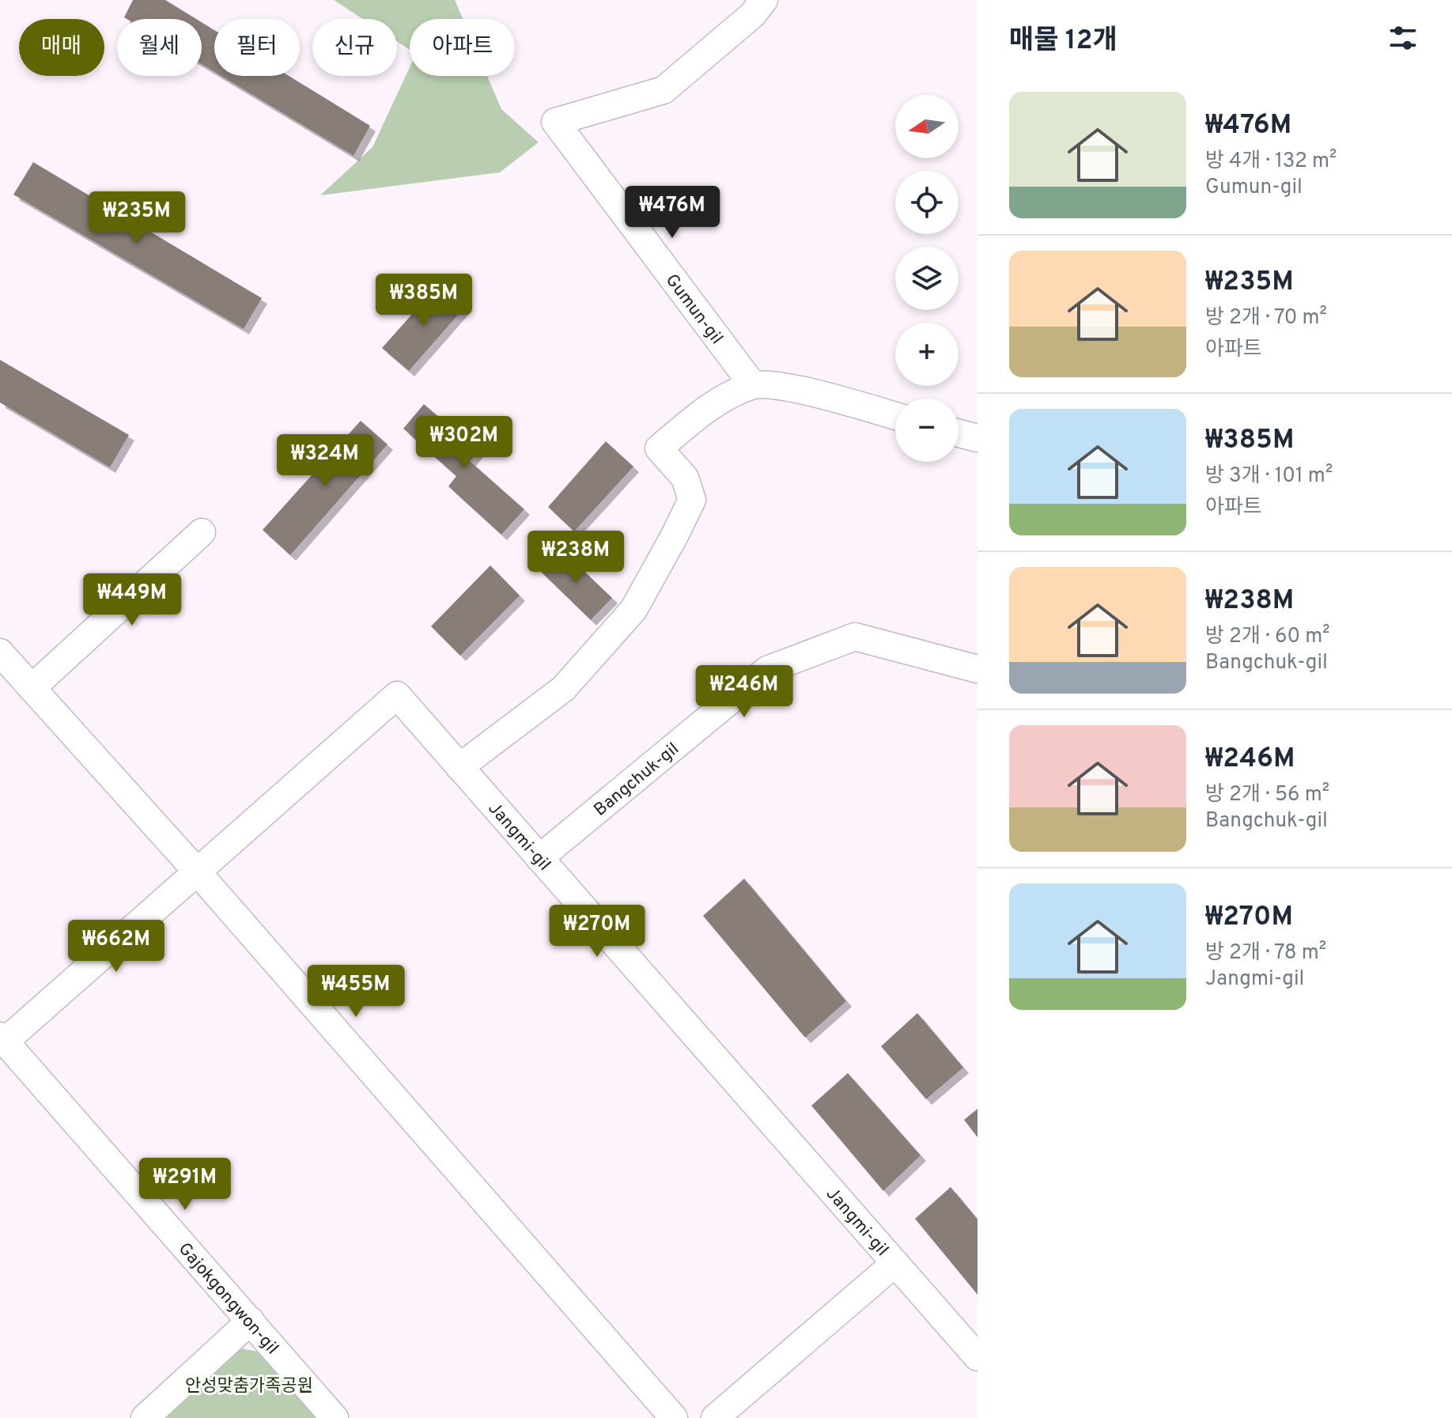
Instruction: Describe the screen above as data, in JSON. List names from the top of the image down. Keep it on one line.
{"streets":{"street":["Gumun-gil","Bangchuk-gil","Jangmi-gil","Gajokgongwon-gil"]},"crossings":[["Bangchuk-gil","Jangmi-gil"]],"parks":["안성맞춤가족공원"],"north":"left","page":{"heading":"매물 12개","chip":["매매","월세","필터","신규","아파트"],"list":[{"name":"₩476M","note":"방 4개 · 132 m² · Gumun-gil"},{"name":"₩235M","note":"방 2개 · 70 m² · 아파트"},{"name":"₩385M","note":"방 3개 · 101 m² · 아파트"},{"name":"₩238M","note":"방 2개 · 60 m² · Bangchuk-gil"},{"name":"₩246M","note":"방 2개 · 56 m² · Bangchuk-gil"},{"name":"₩270M","note":"방 2개 · 78 m² · Jangmi-gil"}],"map_buttons":["+","−"],"price":["₩476M","₩235M","₩385M","₩302M","₩324M","₩238M","₩449M","₩246M","₩270M","₩662M","₩455M","₩291M"]}}
